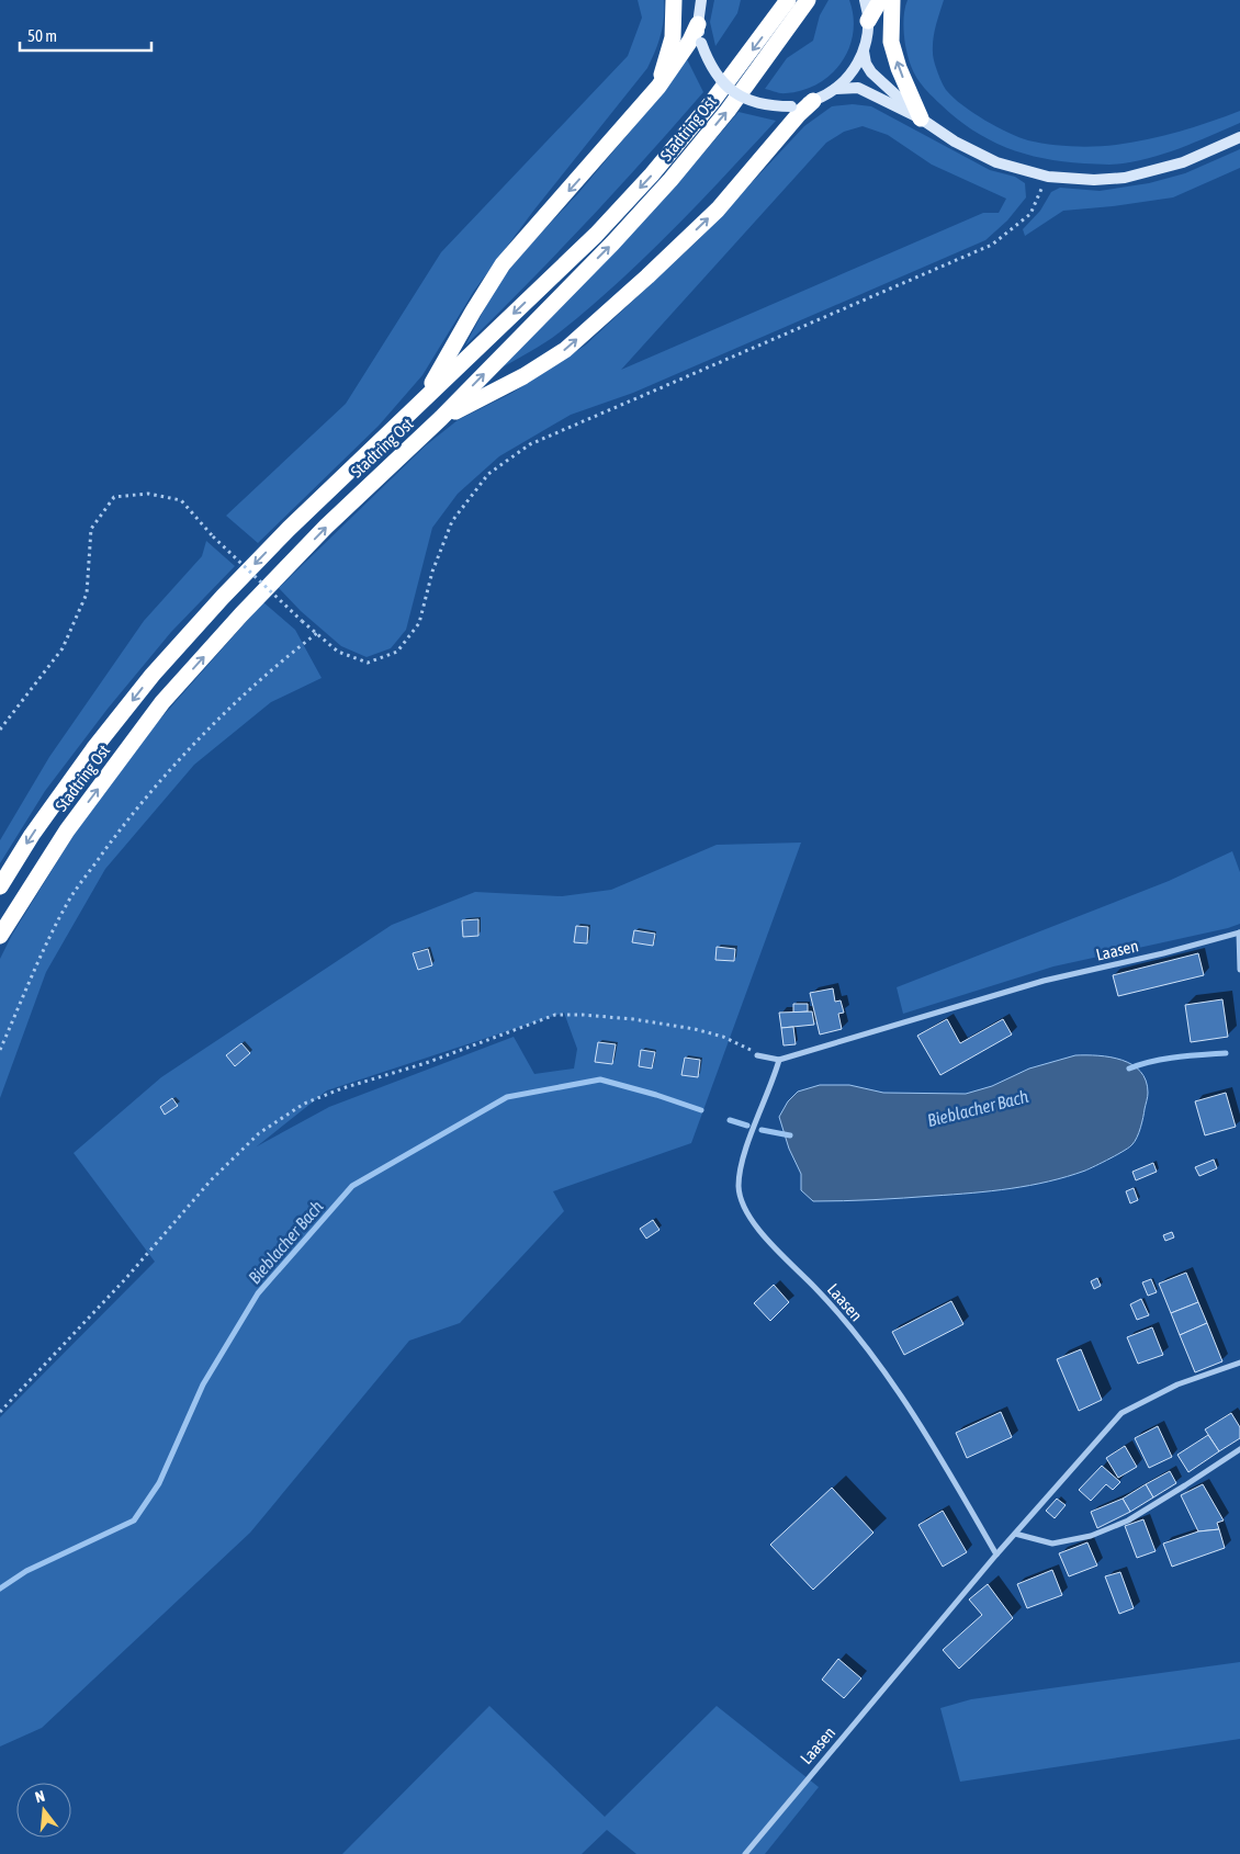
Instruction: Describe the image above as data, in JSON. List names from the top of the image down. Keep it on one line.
{"streets":{"highway":["Stadtring Ost"],"street":["Laasen"]},"water":["Bieblacher Bach"],"scale_bar":"50 m","north":"top"}
